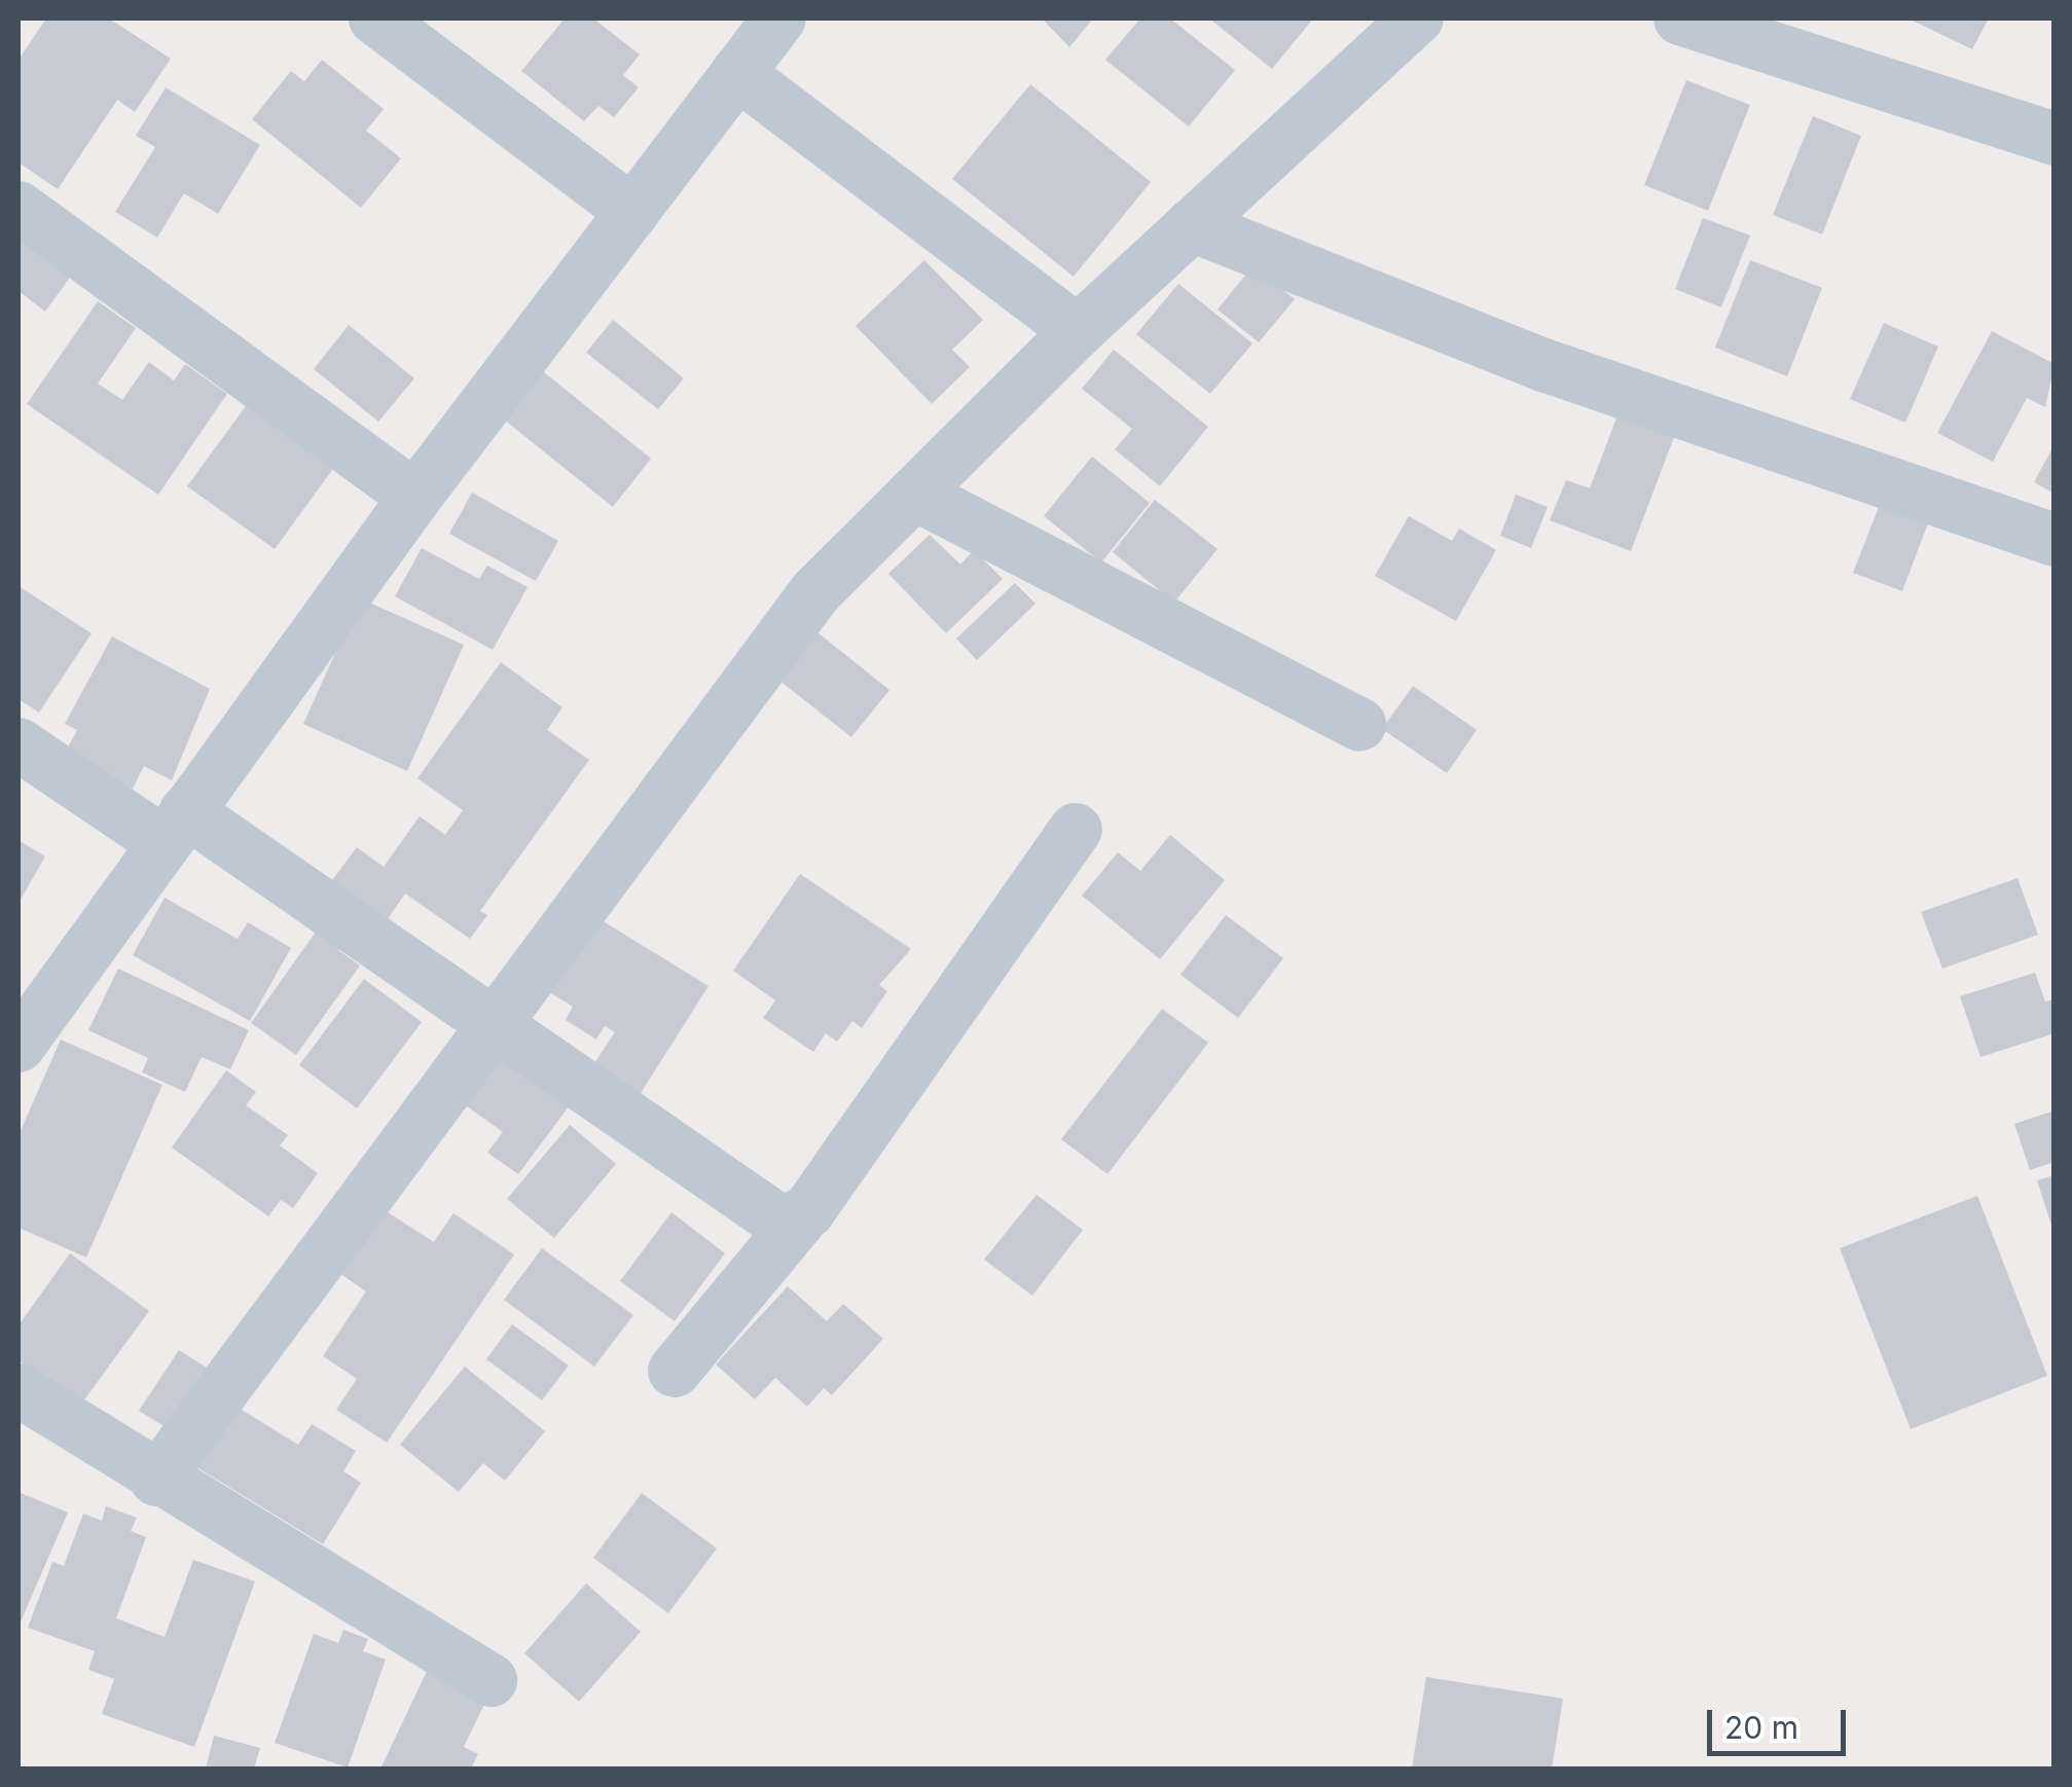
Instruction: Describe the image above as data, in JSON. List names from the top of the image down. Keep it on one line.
{"scale_bar":"20 m"}
